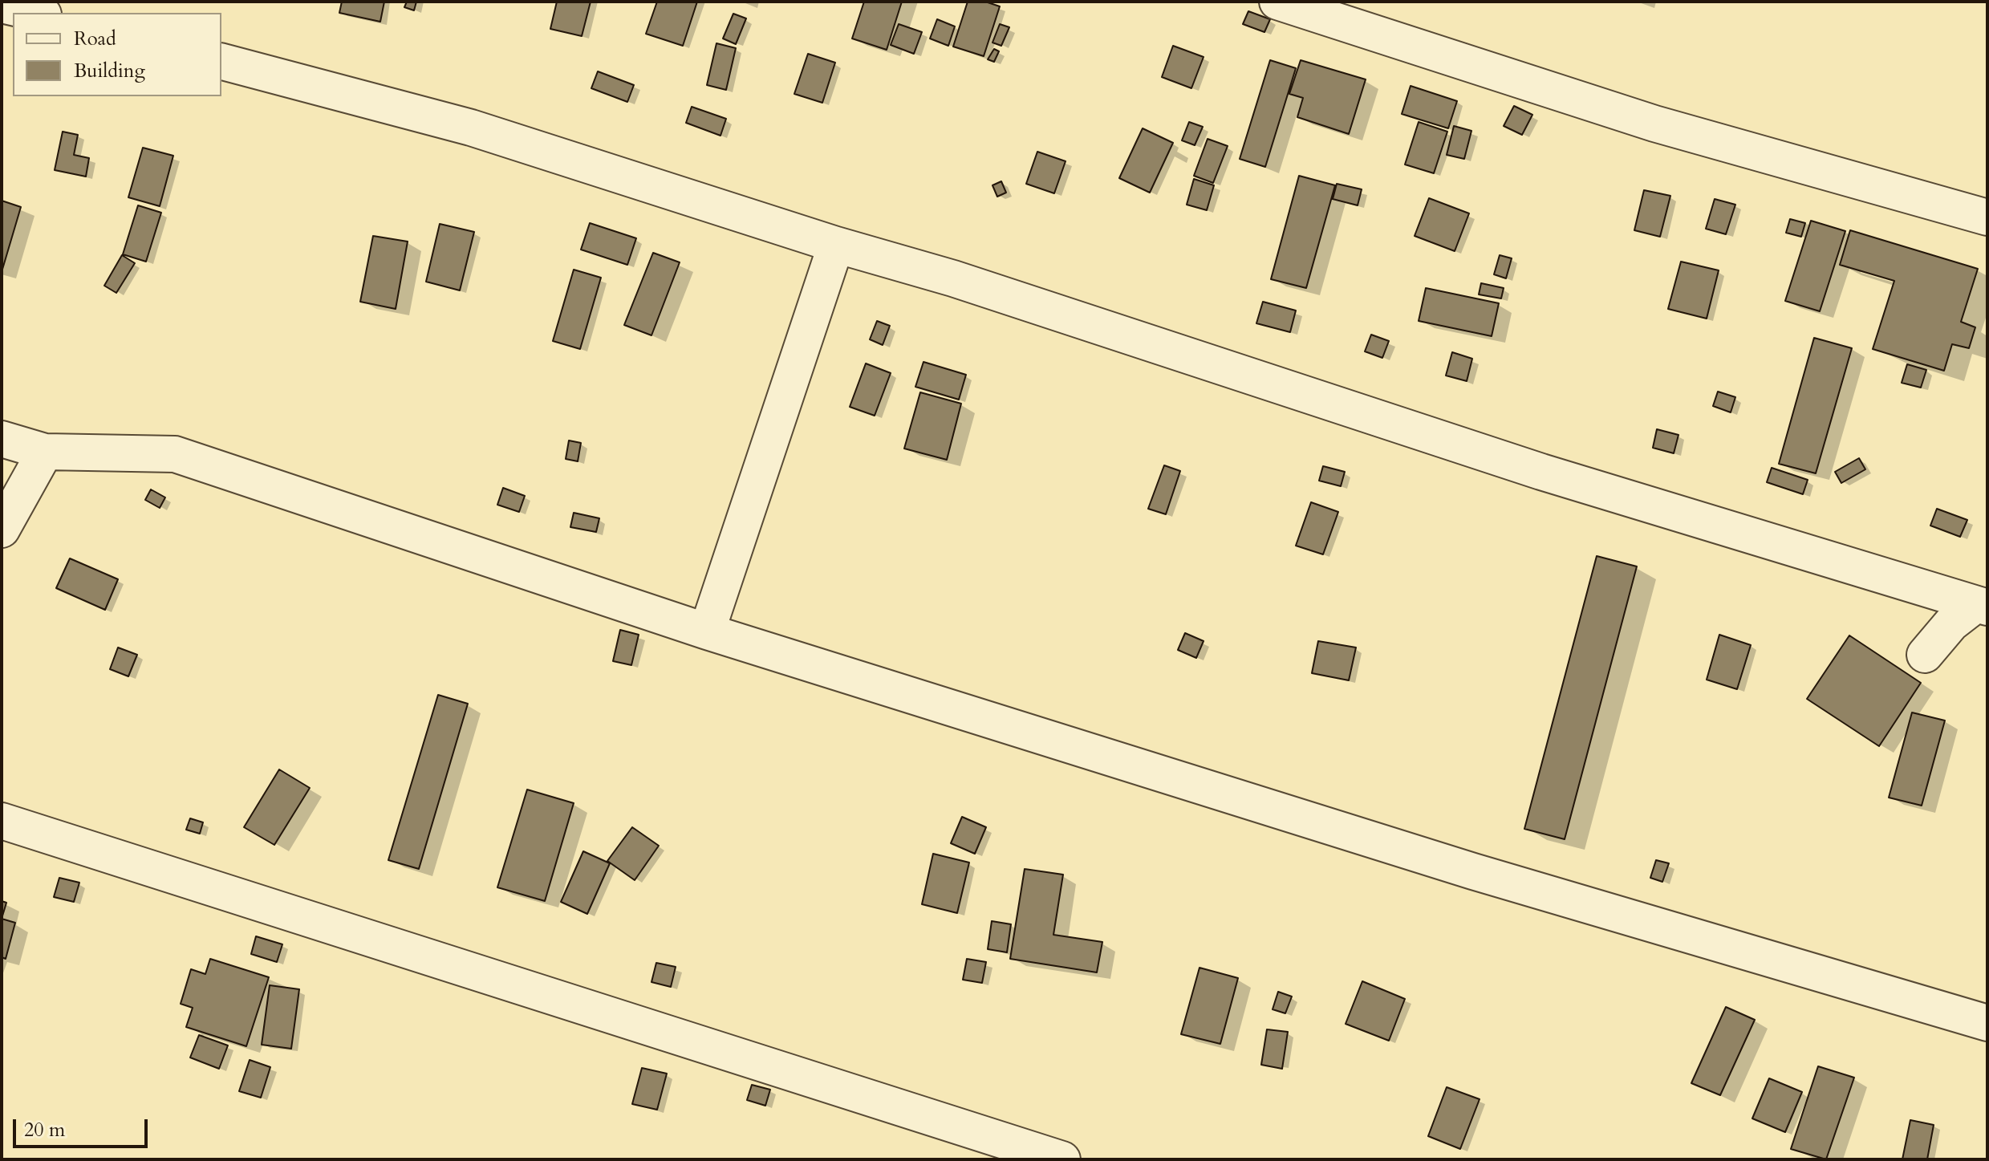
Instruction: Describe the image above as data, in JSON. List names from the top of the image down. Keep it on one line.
{"legend":["Road","Building"],"scale_bar":"20 m"}
